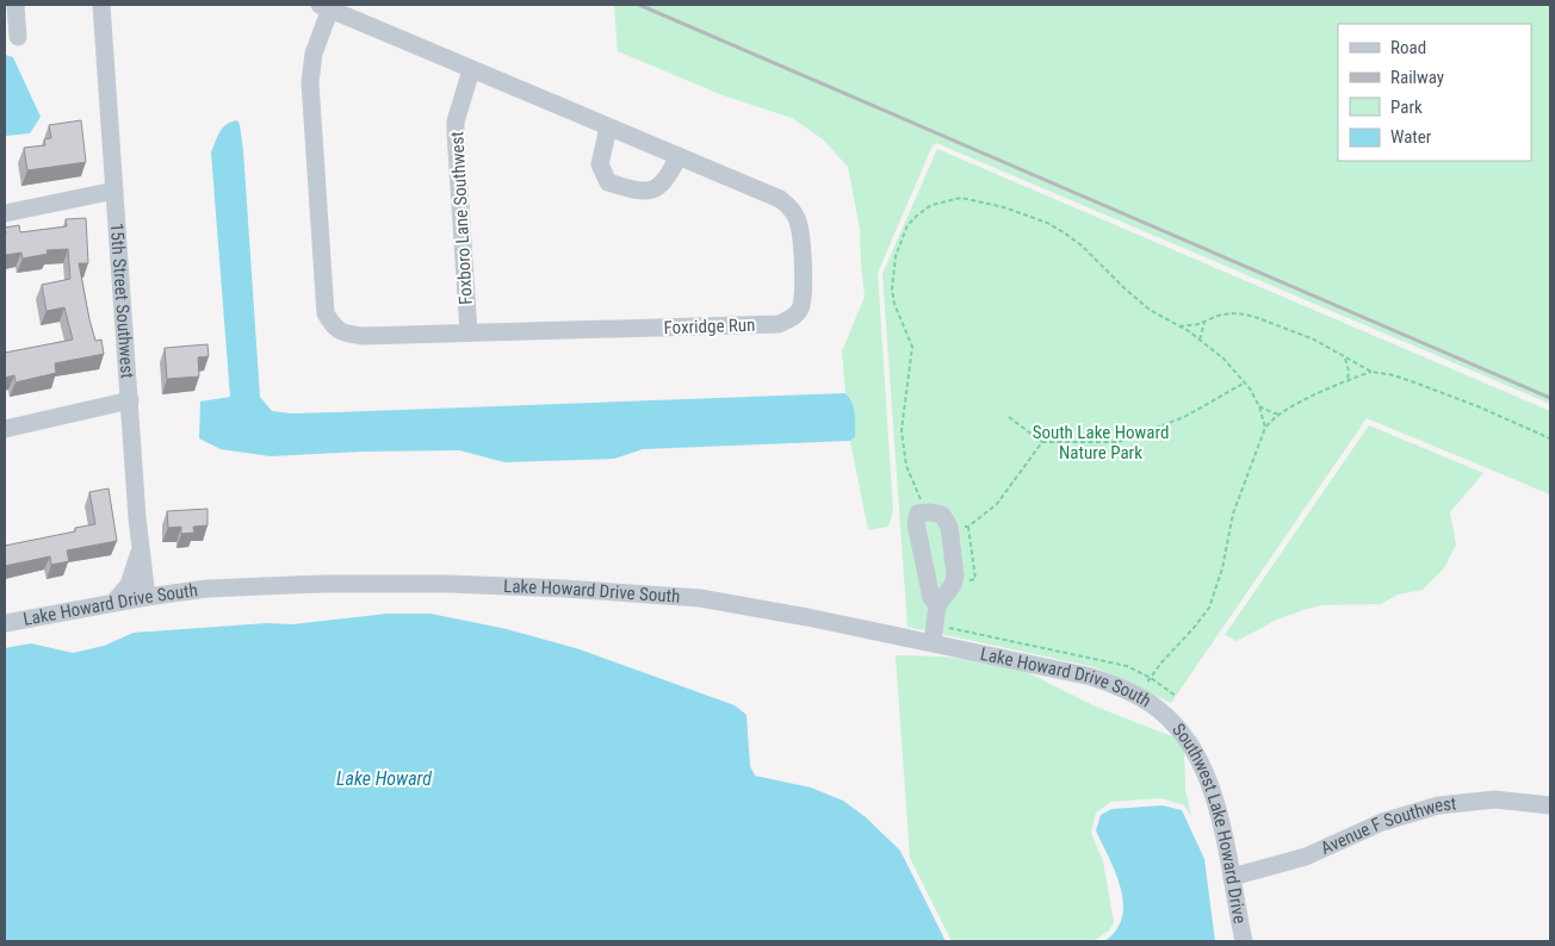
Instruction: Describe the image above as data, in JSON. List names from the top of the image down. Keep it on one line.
{"streets":{"street":["Foxboro Lane Southwest","15th Street Southwest","Foxridge Run","Lake Howard Drive South","Southwest Lake Howard Drive","Avenue F Southwest"]},"crossings":[["Foxboro Lane Southwest","Foxridge Run"],["15th Street Southwest","Lake Howard Drive South"],["Lake Howard Drive South","Southwest Lake Howard Drive"],["Southwest Lake Howard Drive","Avenue F Southwest"]],"water":["Lake Howard"],"parks":["South Lake Howard Nature Park"],"legend":["Road","Railway","Park","Water"]}
